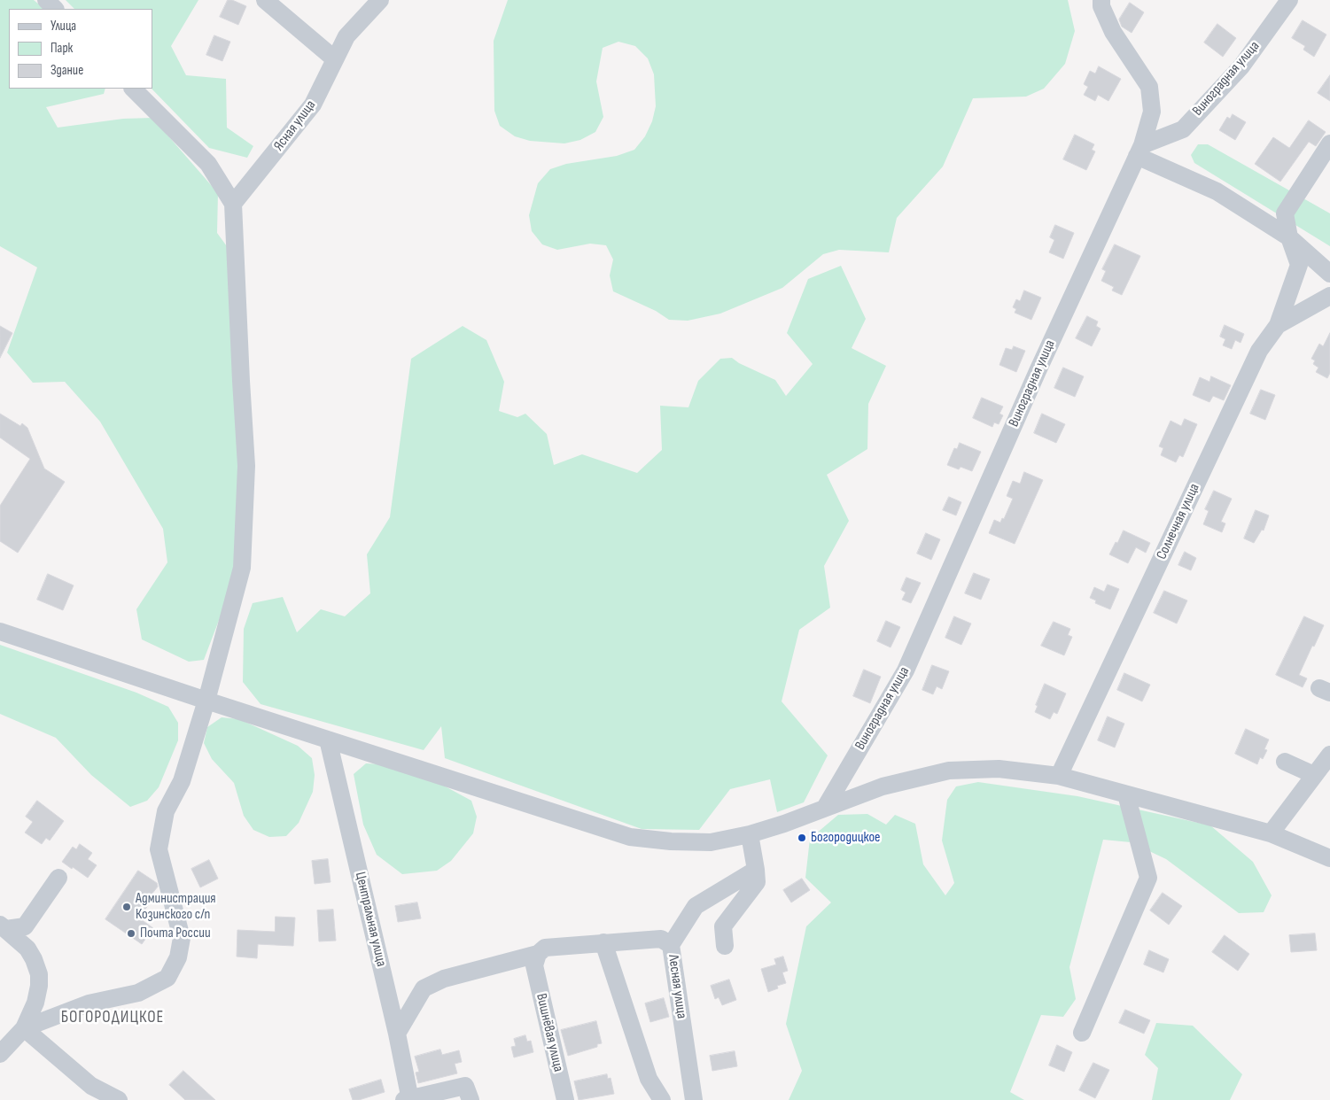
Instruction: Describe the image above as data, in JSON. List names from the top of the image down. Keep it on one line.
{"streets":{"street":["Виноградная улица","Ясная улица","Солнечная улица","Центральная улица","Лесная улица","Вишнёвая улица"]},"districts":["БОГОРОДИЦКОЕ"],"places":["Богородицкое","Администрация Козинского с/п","Почта России"],"legend":["Улица","Парк","Здание"]}
